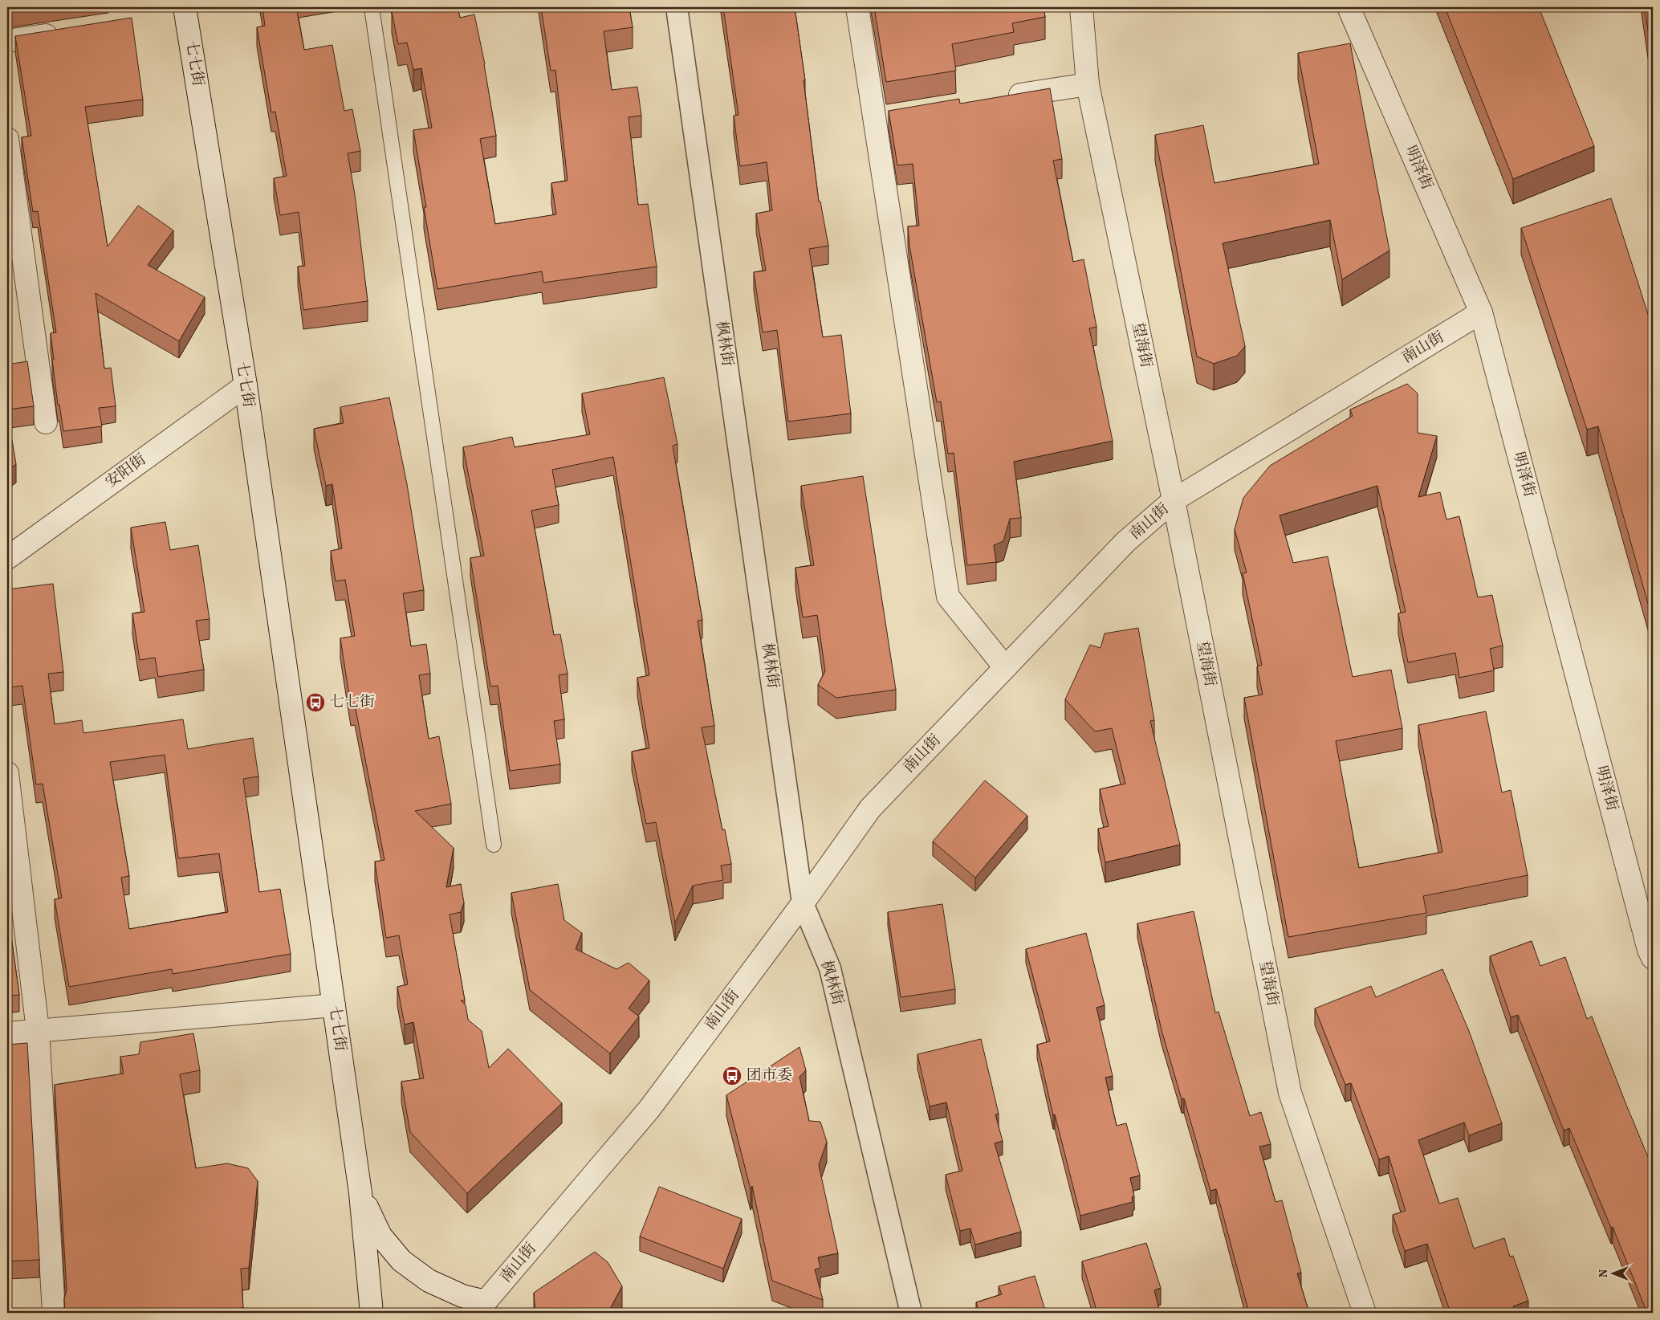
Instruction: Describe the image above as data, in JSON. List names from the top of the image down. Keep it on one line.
{"streets":{"street":["七七街","明泽街","枫林街","望海街","南山街","安阳街"]},"crossings":[["七七街","安阳街"],["明泽街","南山街"],["枫林街","南山街"],["望海街","南山街"]],"places":{"bus stop":["七七街","团市委"]},"north":"left"}
